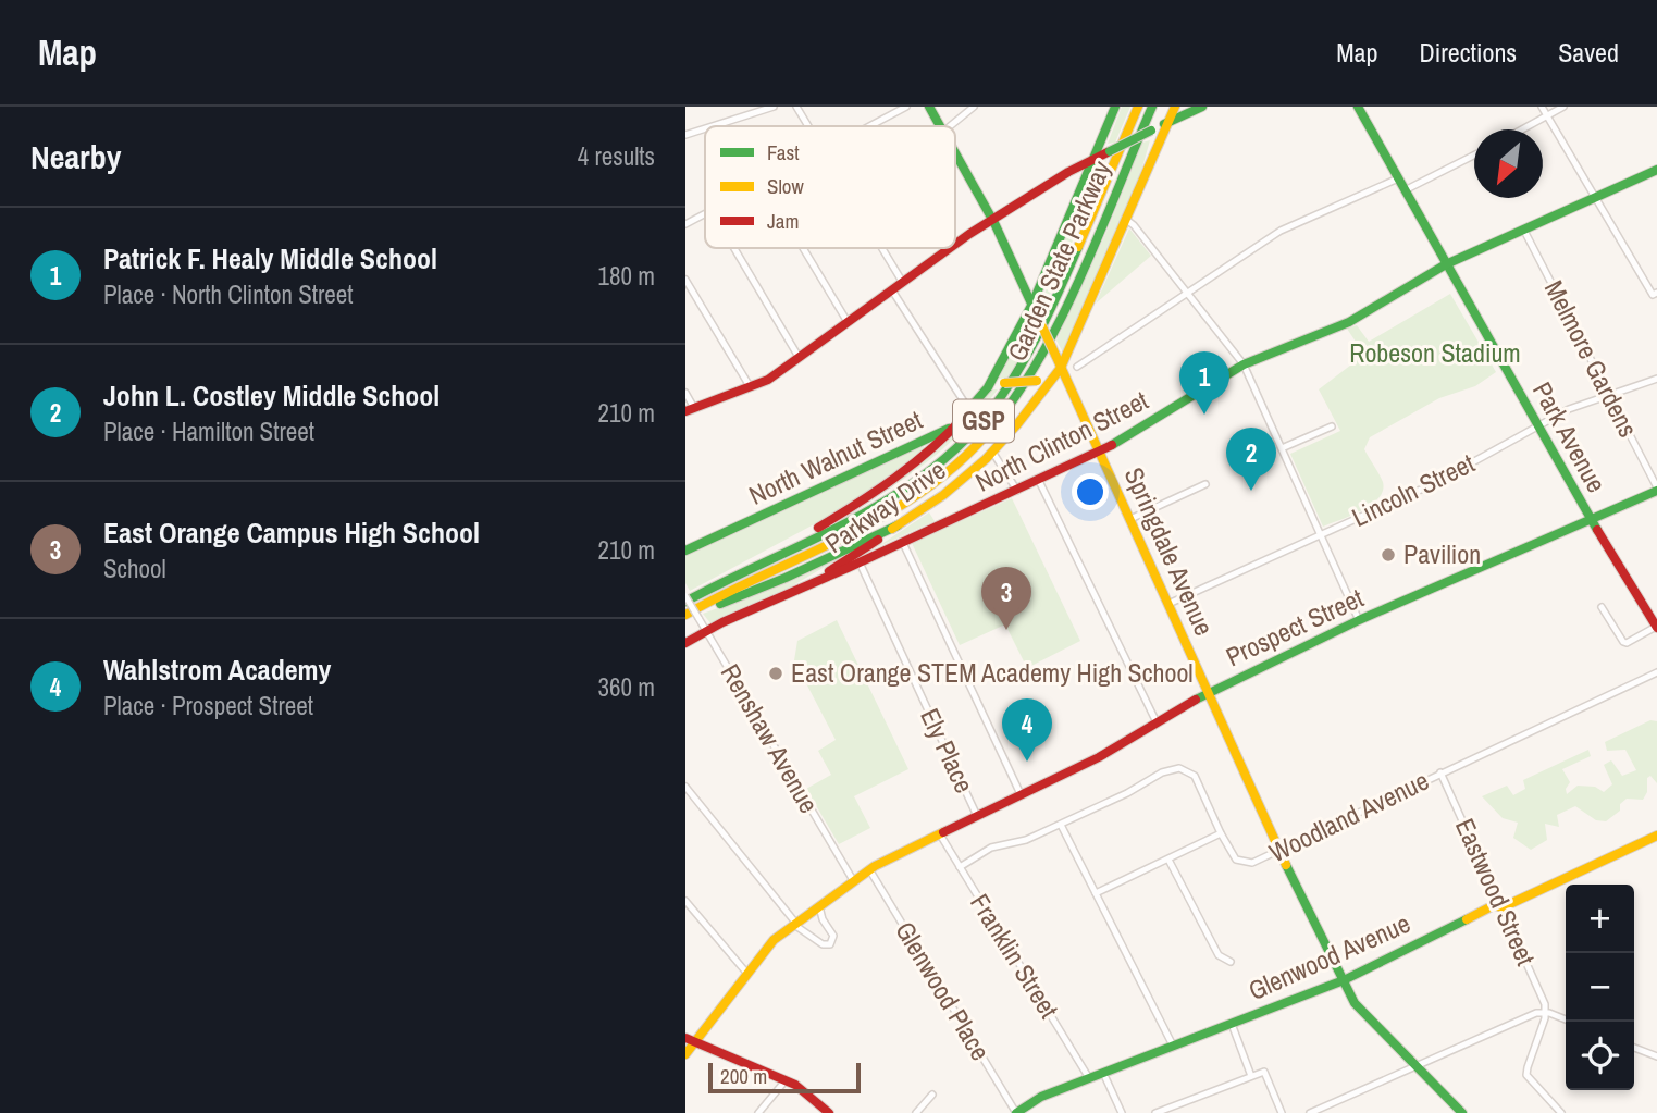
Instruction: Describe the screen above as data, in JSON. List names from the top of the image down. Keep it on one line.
{"streets":{"main road":["Garden State Parkway","GSP","Park Avenue","North Clinton Street","North Walnut Street","Parkway Drive","Springdale Avenue","Prospect Street","Glenwood Avenue"],"street":["Melmore Gardens","Lincoln Street","Renshaw Avenue","Ely Place","Woodland Avenue","Eastwood Street","Franklin Street","Glenwood Place"]},"crossings":[["Garden State Parkway","Renshaw Avenue"],["Melmore Gardens","North Clinton Street"],["Melmore Gardens","Lincoln Street"],["Melmore Gardens","Prospect Street"],["Park Avenue","North Clinton Street"],["Park Avenue","Lincoln Street"],["Park Avenue","Prospect Street"],["North Clinton Street","Parkway Drive"],["North Clinton Street","Springdale Avenue"],["North Clinton Street","Renshaw Avenue"],["North Clinton Street","Ely Place"],["North Walnut Street","Springdale Avenue"],["Lincoln Street","Springdale Avenue"],["Parkway Drive","Springdale Avenue"],["Springdale Avenue","Prospect Street"],["Springdale Avenue","Woodland Avenue"],["Springdale Avenue","Glenwood Avenue"],["Prospect Street","Renshaw Avenue"],["Prospect Street","Ely Place"],["Prospect Street","Franklin Street"],["Prospect Street","Glenwood Place"],["Woodland Avenue","Eastwood Street"],["Woodland Avenue","Franklin Street"],["Eastwood Street","Glenwood Avenue"],["Franklin Street","Glenwood Avenue"],["Glenwood Avenue","Glenwood Place"]],"parks":["Robeson Stadium"],"places":["Pavilion","East Orange STEM Academy High School"],"legend":["Fast","Slow","Jam"],"scale_bar":"200 m","north":"bottom left","page":{"header":"Map","nav":["Map","Directions","Saved"],"heading":["Nearby","4 results"],"list":[{"mark":"1","name":"Patrick F. Healy Middle School","note":"Place · North Clinton Street","value":"180 m"},{"mark":"2","name":"John L. Costley Middle School","note":"Place · Hamilton Street","value":"210 m"},{"mark":"3","name":"East Orange Campus High School","note":"School","value":"210 m"},{"mark":"4","name":"Wahlstrom Academy","note":"Place · Prospect Street","value":"360 m"}],"pins":["1","2","3","4"],"map_buttons":["+","−"],"scale":"200 m"}}
